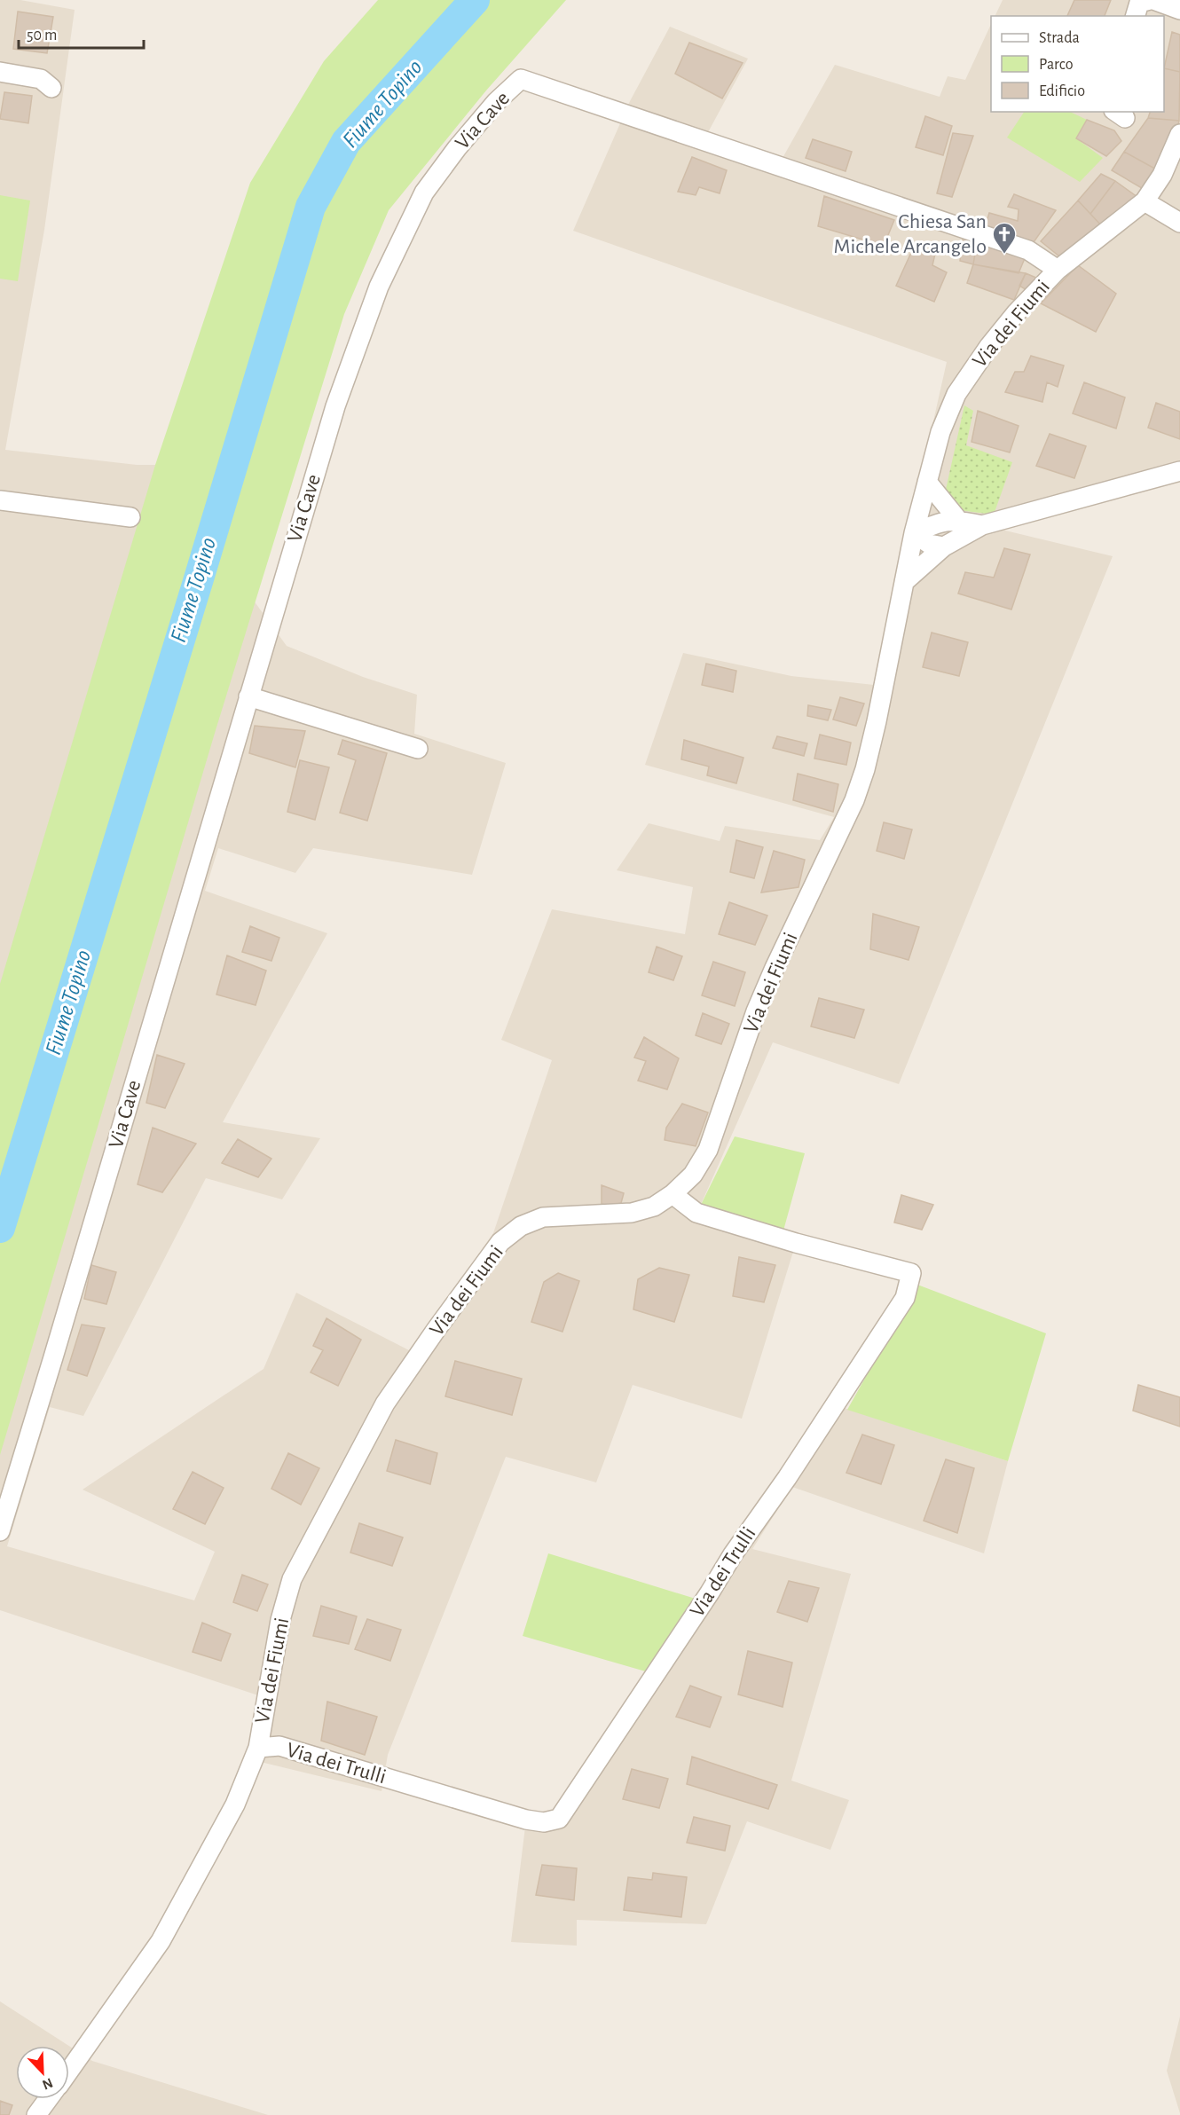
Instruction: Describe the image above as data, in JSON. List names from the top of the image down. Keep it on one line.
{"streets":{"street":["Via Cave","Via dei Fiumi","Via dei Trulli"]},"crossings":[["Via Cave","Via dei Fiumi"],["Via dei Fiumi","Via dei Trulli"]],"water":["Fiume Topino"],"places":{"church":["Chiesa San Michele Arcangelo"]},"legend":["Strada","Parco","Edificio"],"scale_bar":"50 m","north":"bottom right"}
